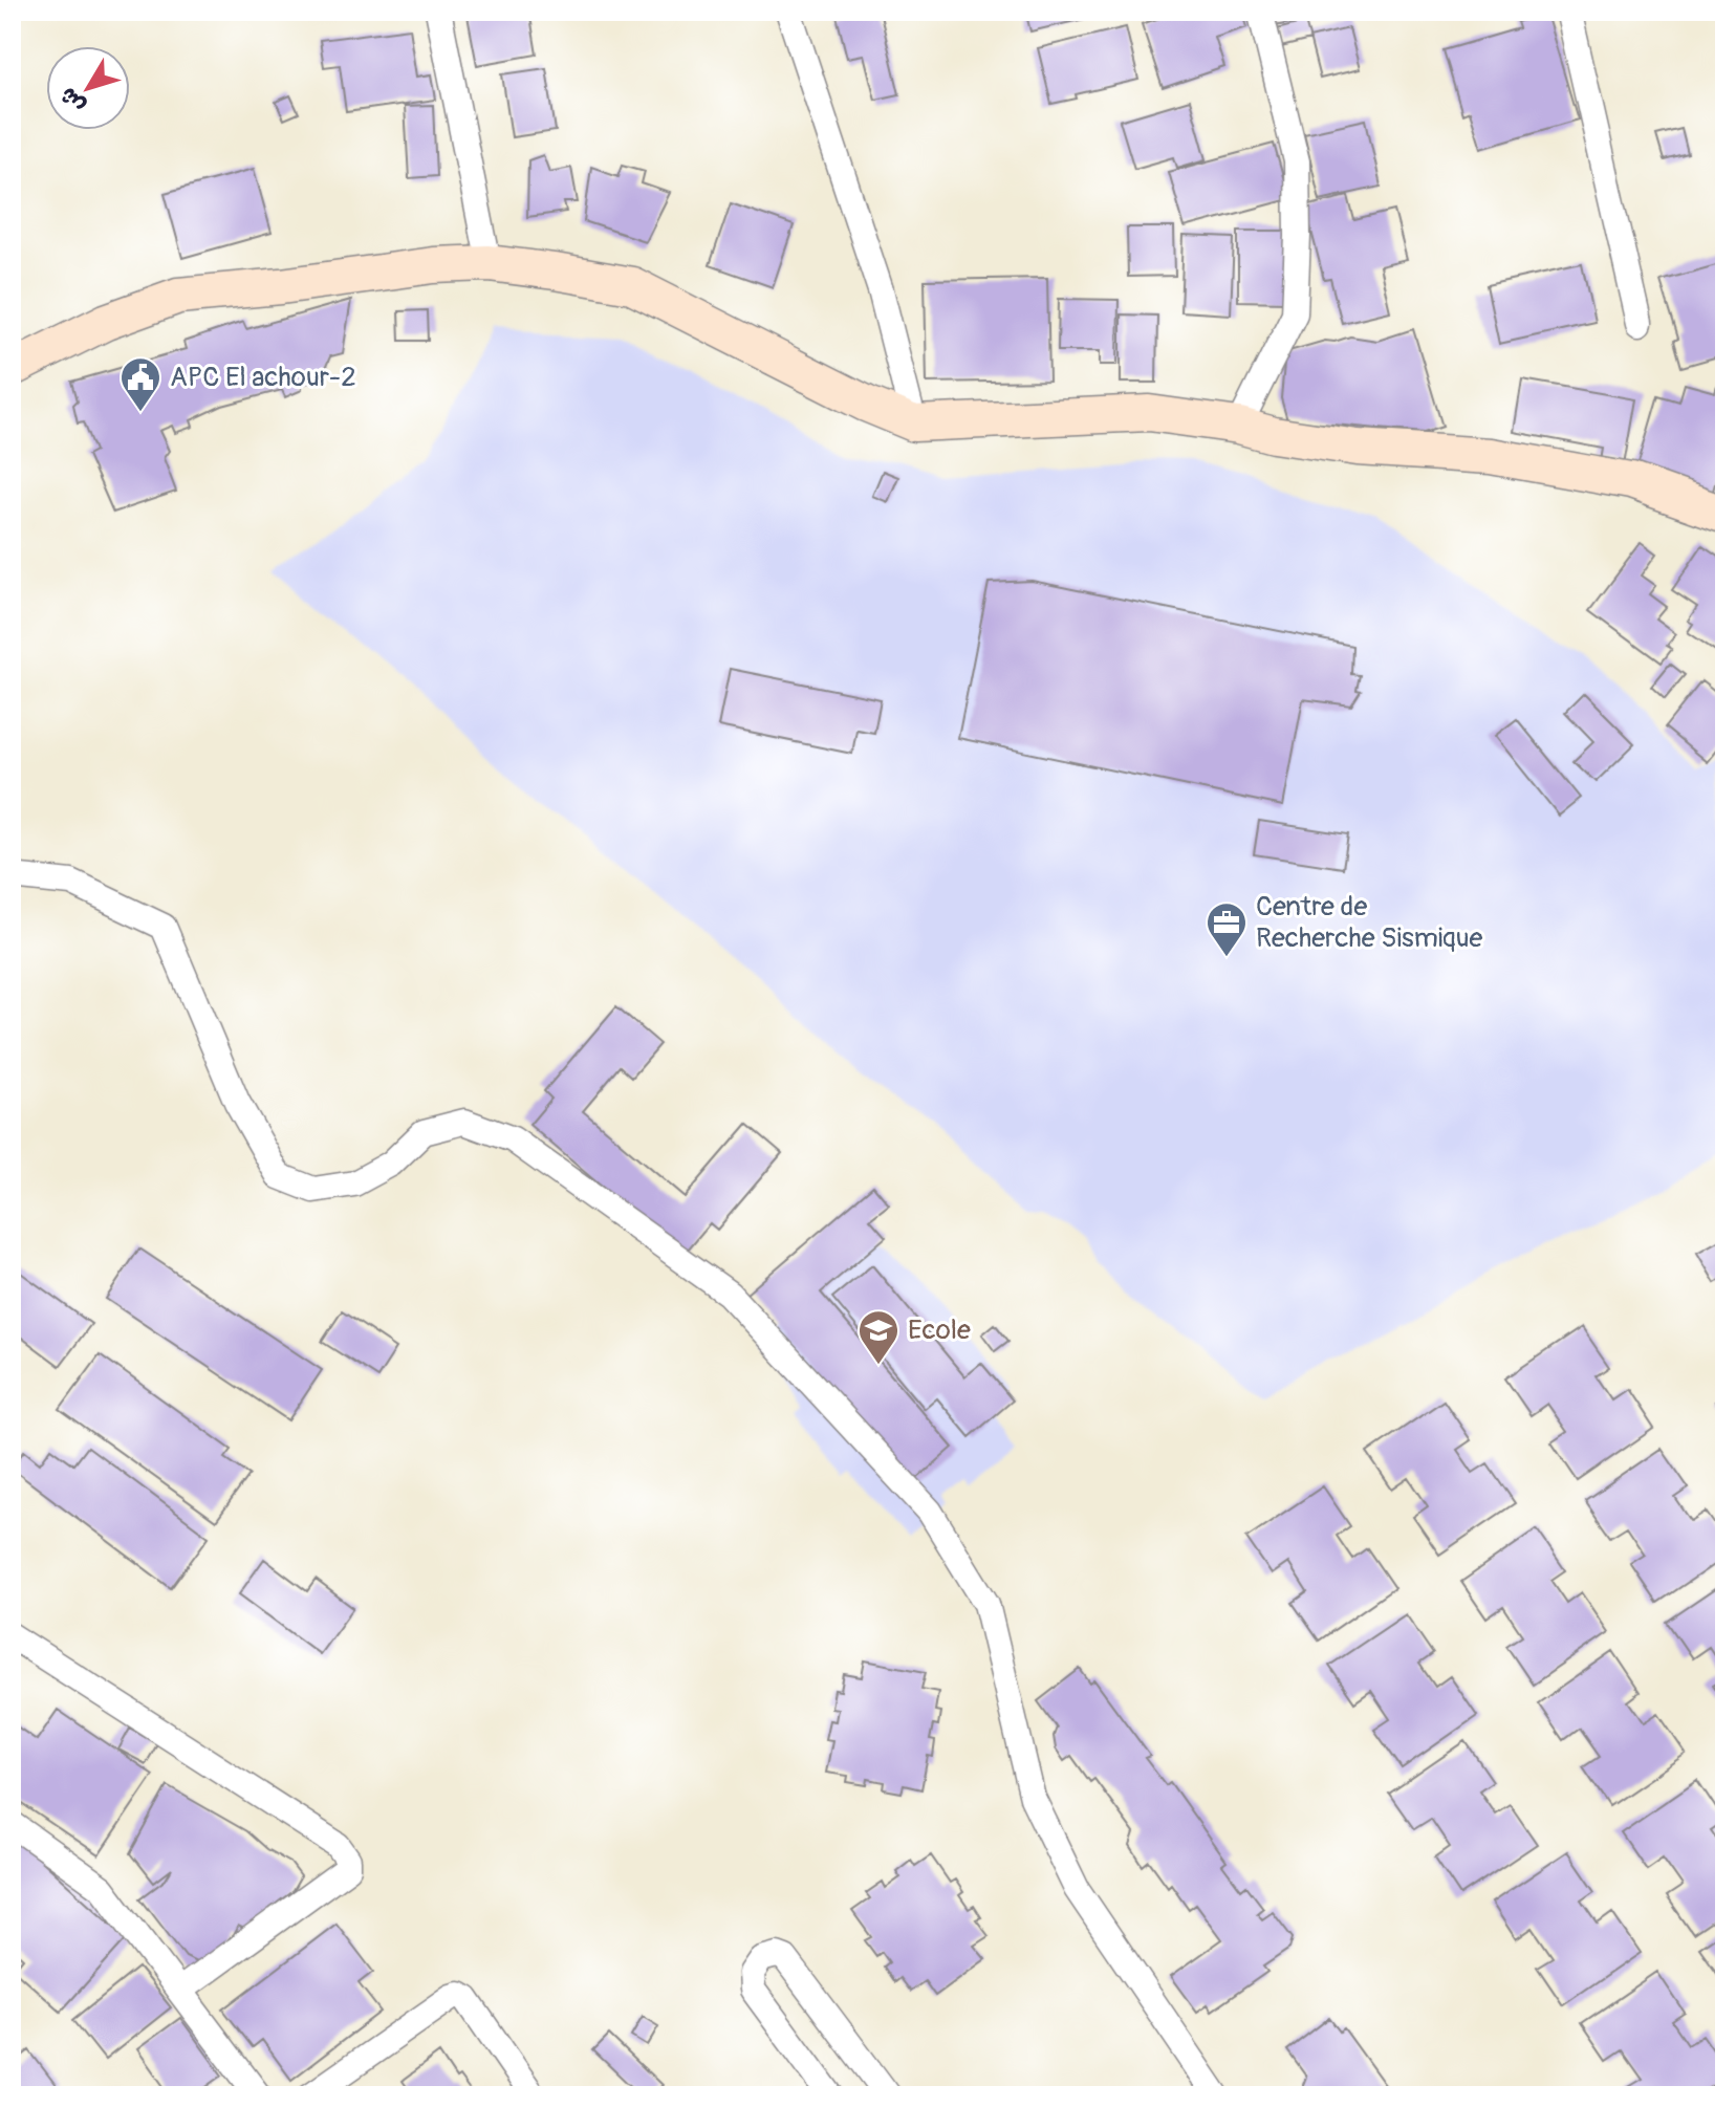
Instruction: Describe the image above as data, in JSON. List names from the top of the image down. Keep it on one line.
{"places":{"public building":["APC El achour-2"],"office":["Centre de Recherche Sismique"],"school or university":["Ecole"]},"north":"bottom left"}
